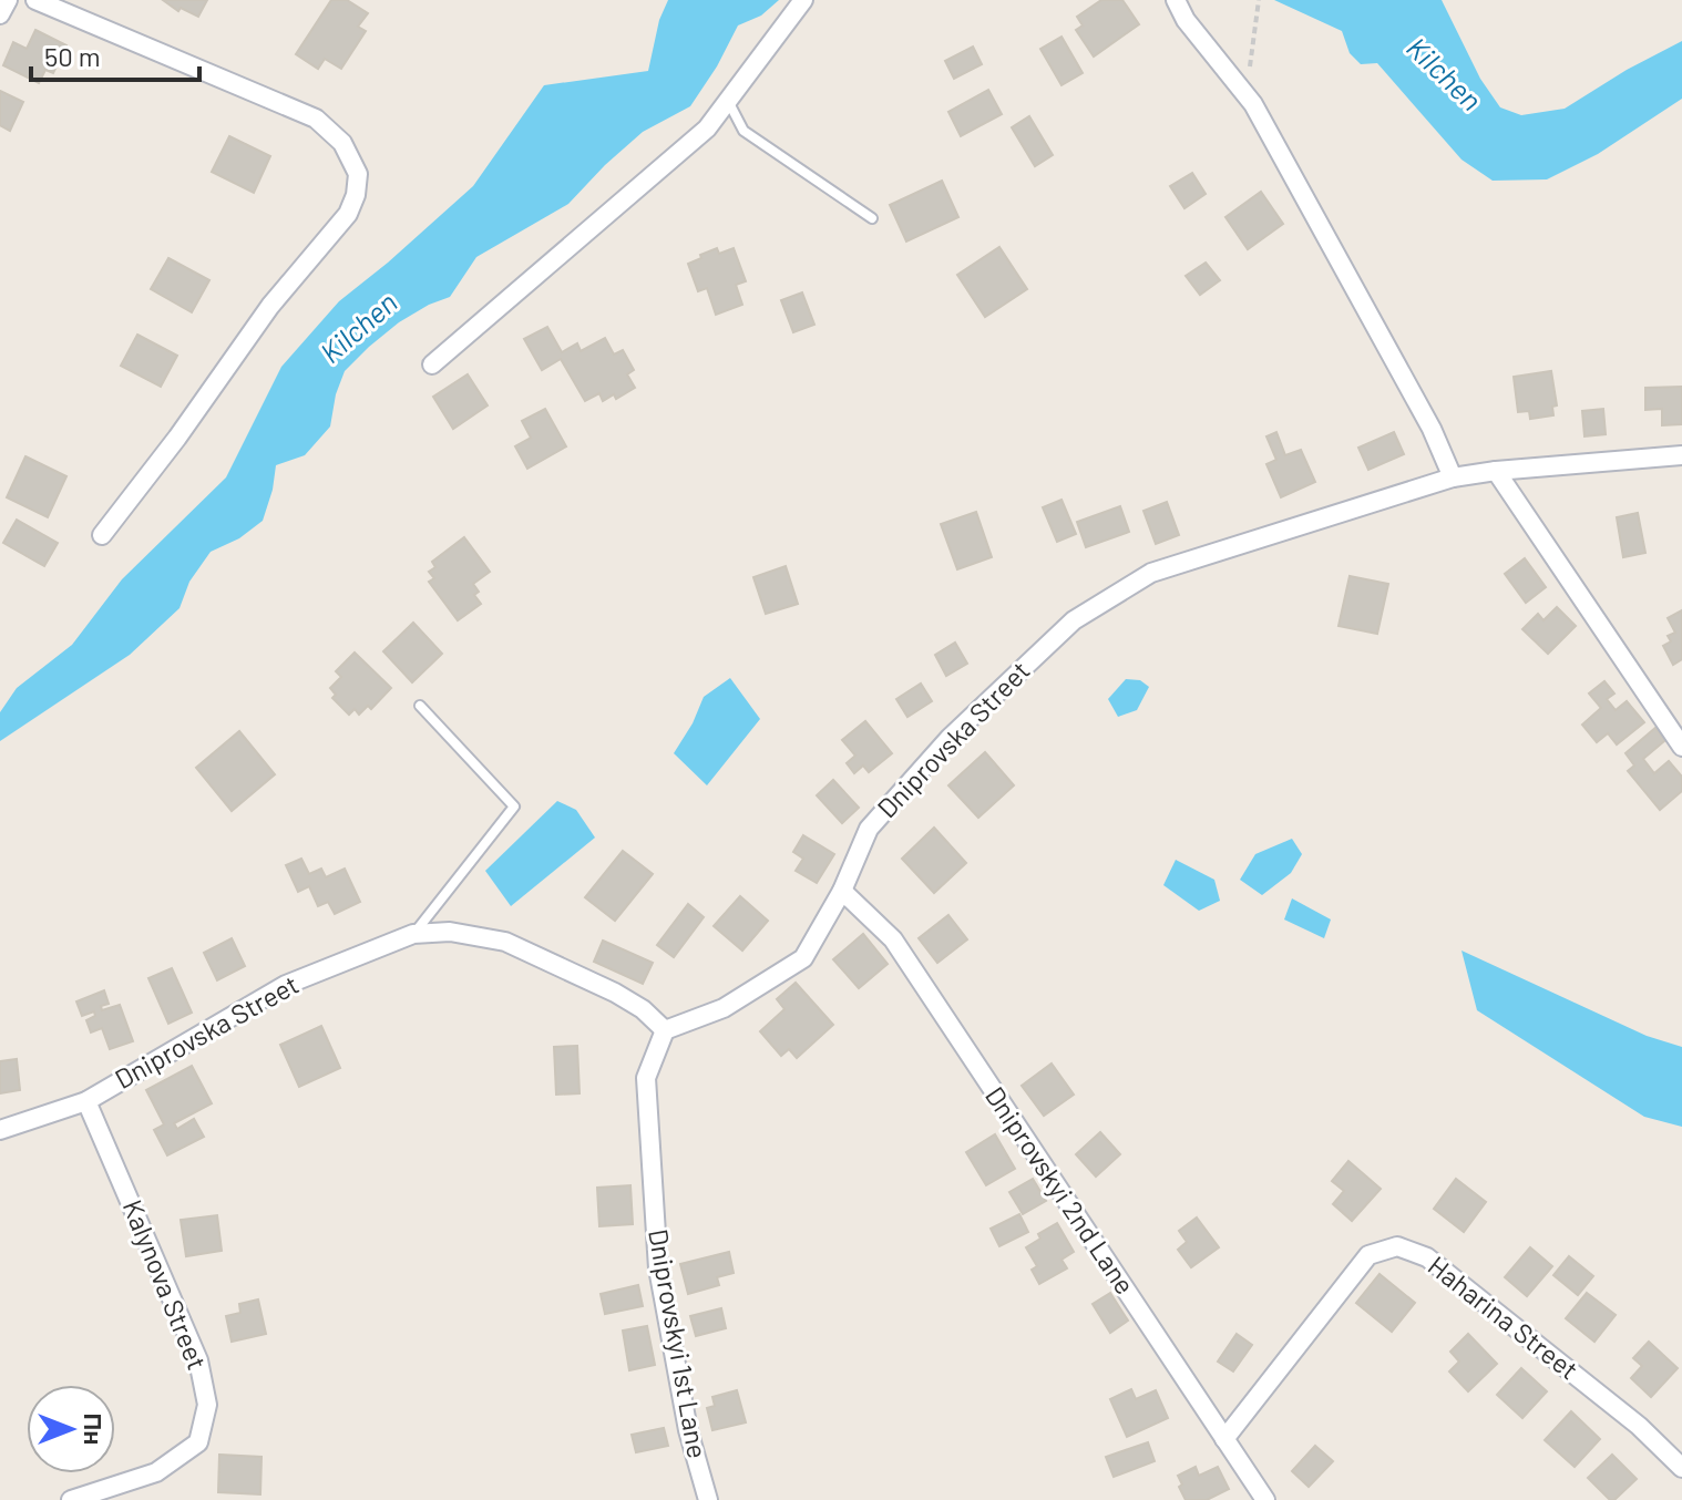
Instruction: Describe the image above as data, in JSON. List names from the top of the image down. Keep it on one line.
{"streets":{"street":["Dniprovska Street","Dniprovskyi 2nd Lane","Kalynova Street","Haharina Street","Dniprovskyi 1st Lane"]},"crossings":[["Dniprovska Street","Dniprovskyi 2nd Lane"],["Dniprovska Street","Kalynova Street"],["Dniprovska Street","Dniprovskyi 1st Lane"],["Dniprovskyi 2nd Lane","Haharina Street"]],"water":["Kilchen"],"scale_bar":"50 m","north":"right"}
